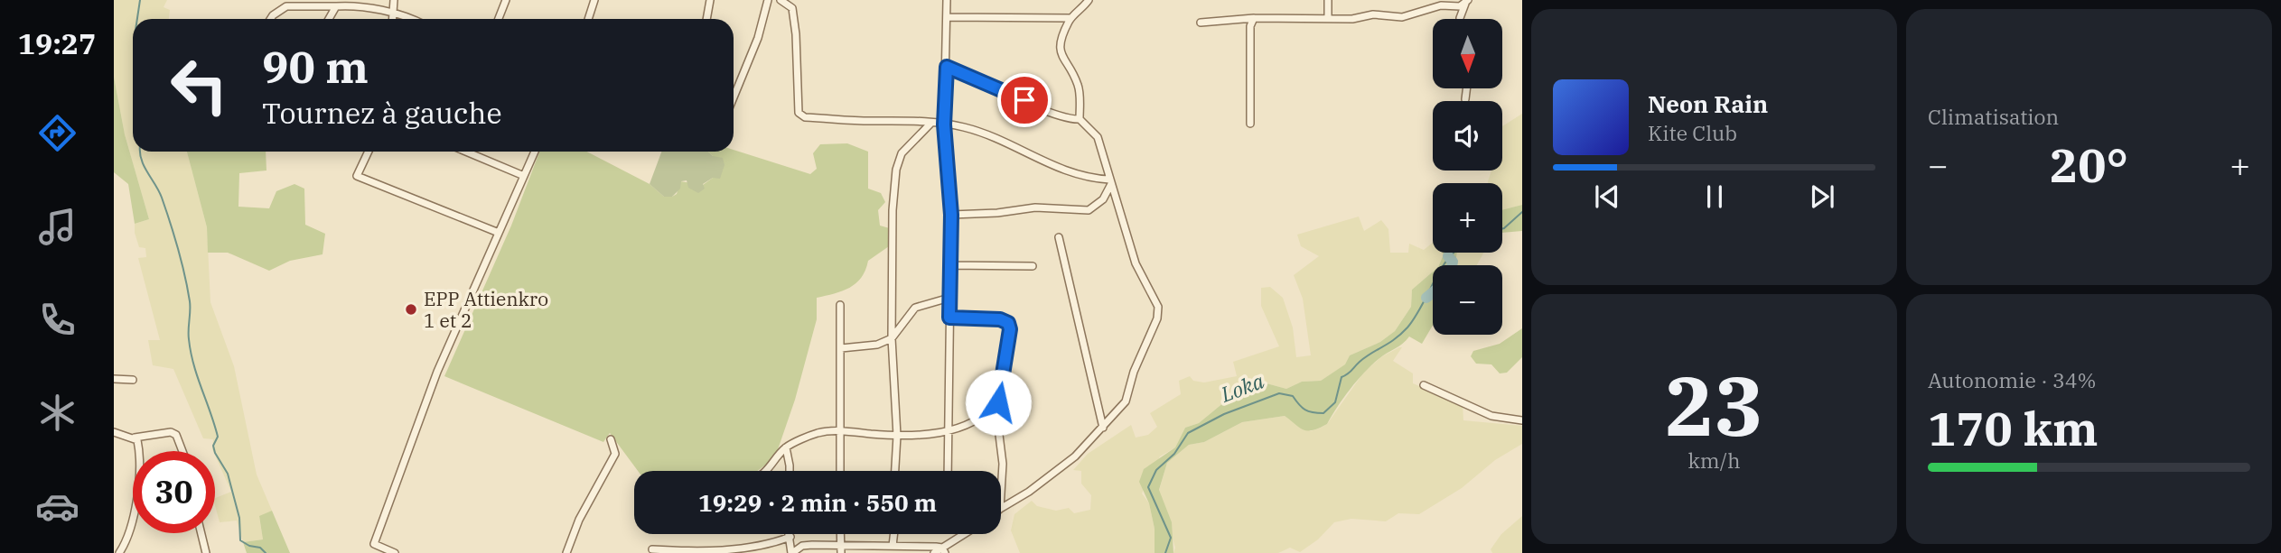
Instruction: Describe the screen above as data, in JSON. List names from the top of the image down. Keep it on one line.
{"water":["Loka"],"places":["EPP Attienkro 1 et 2"],"north":"bottom","page":{"tabs":"19:27","tile":["Climatisation",["23","km/h"],["Autonomie · 34%","170 km"]],"map_buttons":["+","−"],"turn":["90 m","Tournez à gauche"],"song":["Neon Rain","Kite Club"],"heat":["−","20°","+"],"limit":"30","trip":"19:29 · 2 min · 550 m"}}
